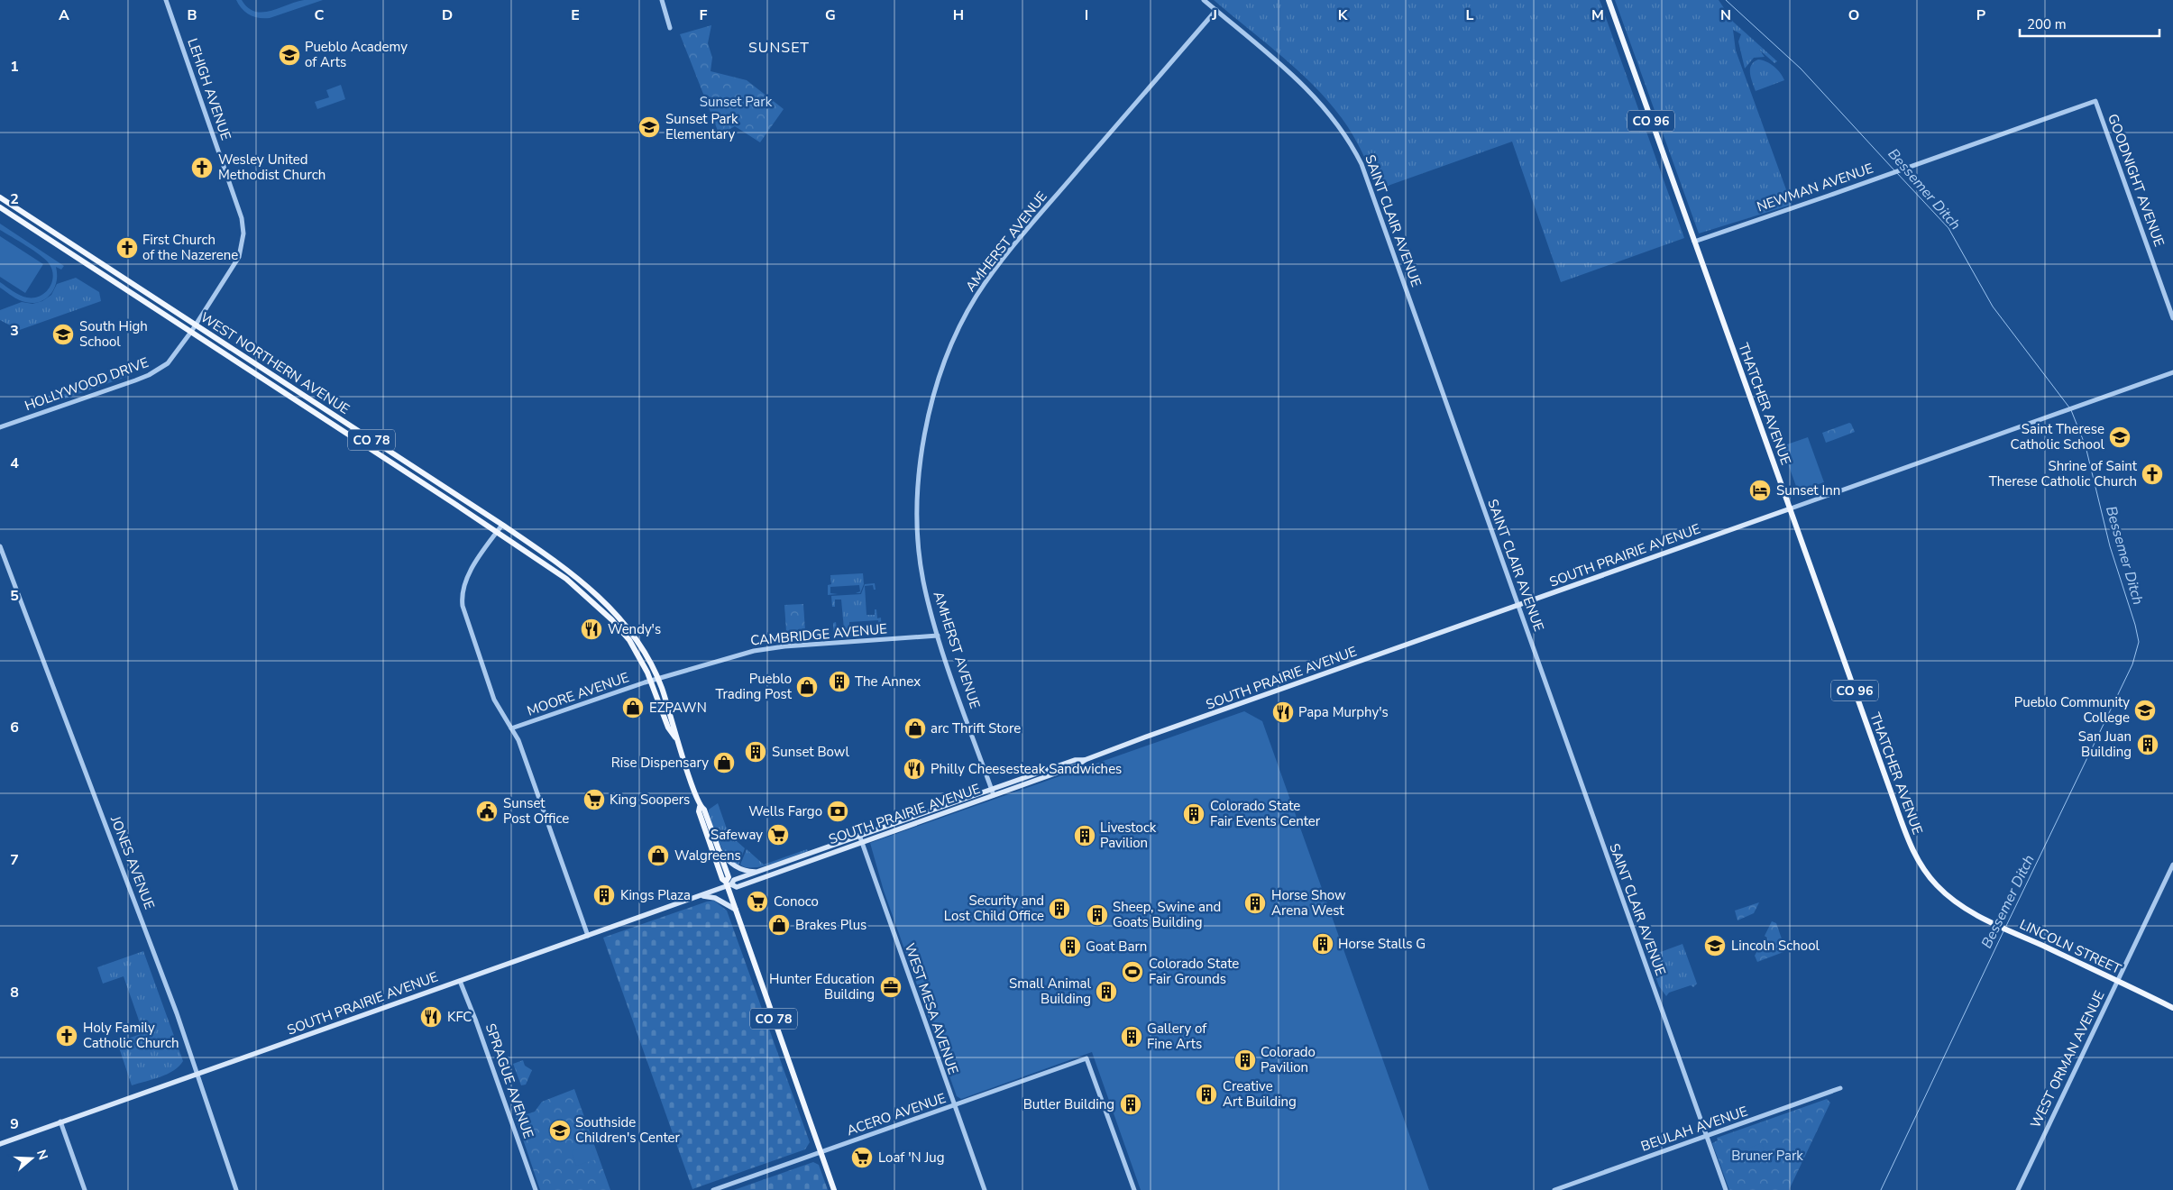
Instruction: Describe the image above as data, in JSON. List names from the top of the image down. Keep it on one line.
{"streets":{"main road":["CO 96","WEST NORTHERN AVENUE","THATCHER AVENUE","CO 78","SOUTH PRAIRIE AVENUE","LINCOLN STREET"],"street":["LEHIGH AVENUE","GOODNIGHT AVENUE","NEWMAN AVENUE","SAINT CLAIR AVENUE","AMHERST AVENUE","HOLLYWOOD DRIVE","CAMBRIDGE AVENUE","MOORE AVENUE","JONES AVENUE","WEST MESA AVENUE","WEST ORMAN AVENUE","SPRAGUE AVENUE","ACERO AVENUE","BEULAH AVENUE"]},"crossings":[["LEHIGH AVENUE","WEST NORTHERN AVENUE"],["LEHIGH AVENUE","HOLLYWOOD DRIVE"],["GOODNIGHT AVENUE","NEWMAN AVENUE"],["NEWMAN AVENUE","THATCHER AVENUE"],["SAINT CLAIR AVENUE","AMHERST AVENUE"],["SAINT CLAIR AVENUE","SOUTH PRAIRIE AVENUE"],["SAINT CLAIR AVENUE","BEULAH AVENUE"],["AMHERST AVENUE","SOUTH PRAIRIE AVENUE"],["AMHERST AVENUE","CAMBRIDGE AVENUE"],["WEST NORTHERN AVENUE","HOLLYWOOD DRIVE"],["WEST NORTHERN AVENUE","SOUTH PRAIRIE AVENUE"],["WEST NORTHERN AVENUE","CAMBRIDGE AVENUE"],["WEST NORTHERN AVENUE","MOORE AVENUE"],["WEST NORTHERN AVENUE","ACERO AVENUE"],["THATCHER AVENUE","SOUTH PRAIRIE AVENUE"],["THATCHER AVENUE","LINCOLN STREET"],["SOUTH PRAIRIE AVENUE","JONES AVENUE"],["SOUTH PRAIRIE AVENUE","WEST MESA AVENUE"],["SOUTH PRAIRIE AVENUE","SPRAGUE AVENUE"],["CAMBRIDGE AVENUE","MOORE AVENUE"],["LINCOLN STREET","WEST ORMAN AVENUE"],["WEST MESA AVENUE","ACERO AVENUE"]],"districts":["SUNSET"],"water":["Bessemer Ditch"],"parks":["Sunset Park","Bruner Park"],"places":{"school or university":["Pueblo Academy of Arts","Sunset Park Elementary","South High School","Saint Therese Catholic School","Pueblo Community College","Lincoln School","Southside Children's Center"],"church":["Wesley United Methodist Church","First Church of the Nazerene","Shrine of Saint Therese Catholic Church","Holy Family Catholic Church"],"hotel":["Sunset Inn"],"restaurant":["Wendy's","Papa Murphy's","Philly Cheesesteak Sandwiches","KFC"],"building":["The Annex","San Juan Building","Sunset Bowl","Colorado State Fair Events Center","Livestock Pavilion","Kings Plaza","Horse Show Arena West","Security and Lost Child Office","Sheep, Swine and Goats Building","Horse Stalls G","Goat Barn","Small Animal Building","Gallery of Fine Arts","Colorado Pavilion","Creative Art Building","Butler Building"],"shop":["Pueblo Trading Post","EZPAWN","arc Thrift Store","Rise Dispensary","Walgreens","Brakes Plus"],"supermarket":["King Soopers","Safeway","Conoco","Loaf 'N Jug"],"public building":["Sunset Post Office"],"bank":["Wells Fargo"],"sports":["Colorado State Fair Grounds"],"office":["Hunter Education Building"]},"scale_bar":"200 m","north":"right","grid":{"columns":["A","B","C","D","E","F","G","H","I","J","K","L","M","N","O","P"],"rows":["1","2","3","4","5","6","7","8","9"]}}
